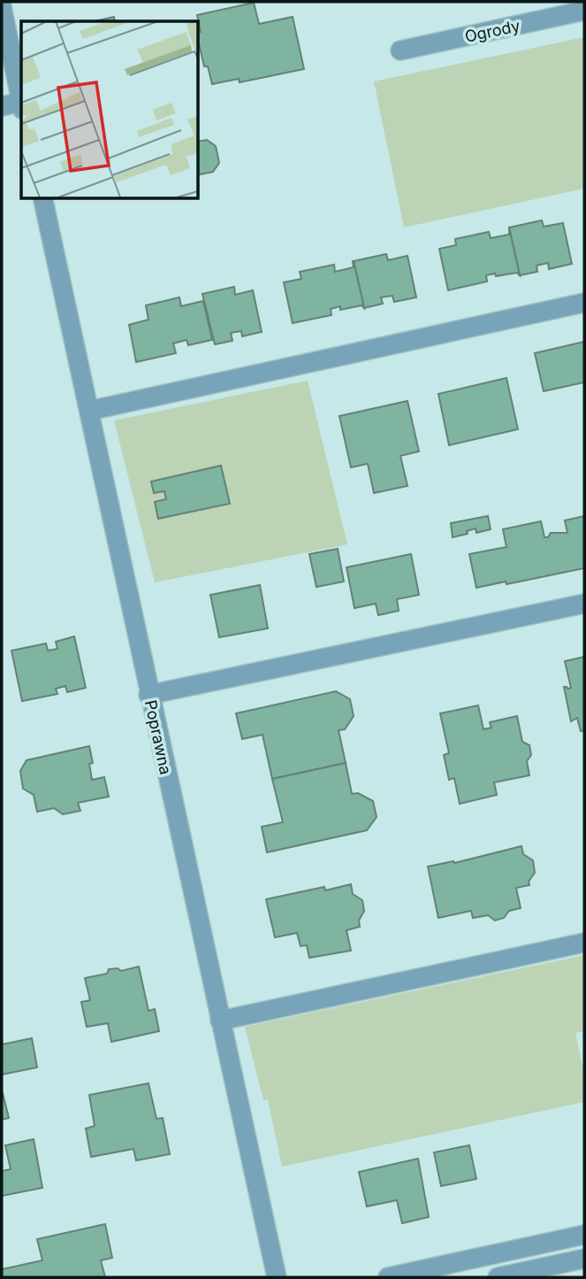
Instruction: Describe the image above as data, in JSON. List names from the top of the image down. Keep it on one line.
{"streets":{"street":["Ogrody","Poprawna"]}}
